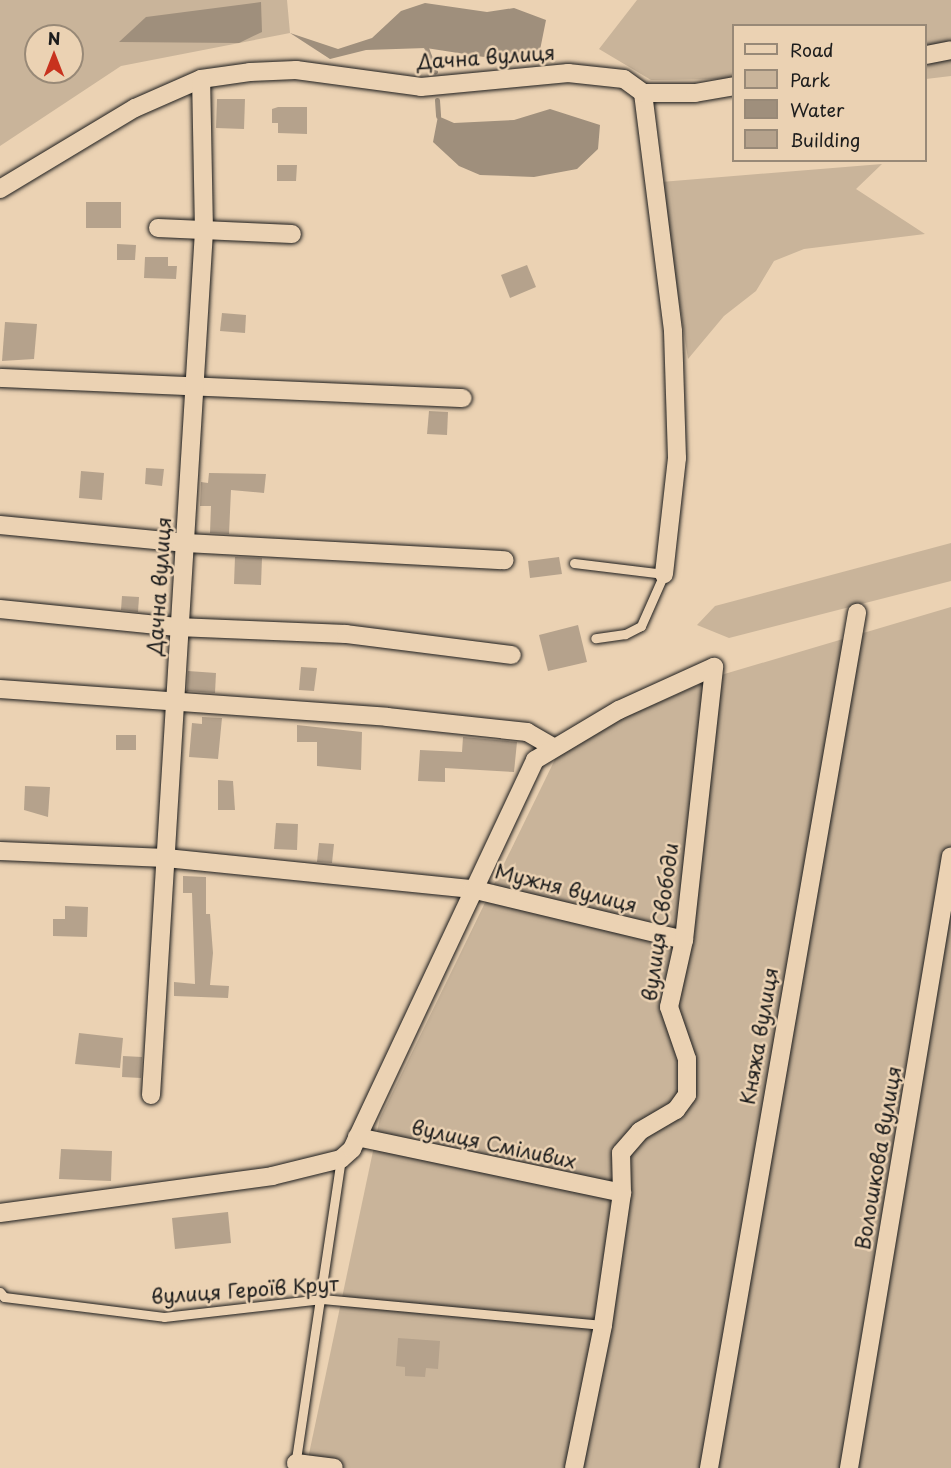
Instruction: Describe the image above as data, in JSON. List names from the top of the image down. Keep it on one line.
{"streets":{"street":["Дачна вулиця","Мужня вулиця","вулиця Свободи","Княжа вулиця","вулиця Сміливих","Волошкова вулиця"],"lane":["вулиця Героїв Крут"]},"crossings":[["Дачна вулиця","Мужня вулиця"],["Мужня вулиця","вулиця Свободи"],["вулиця Свободи","вулиця Сміливих"],["вулиця Свободи","вулиця Героїв Крут"]],"legend":["Road","Park","Water","Building"],"north":"top"}
